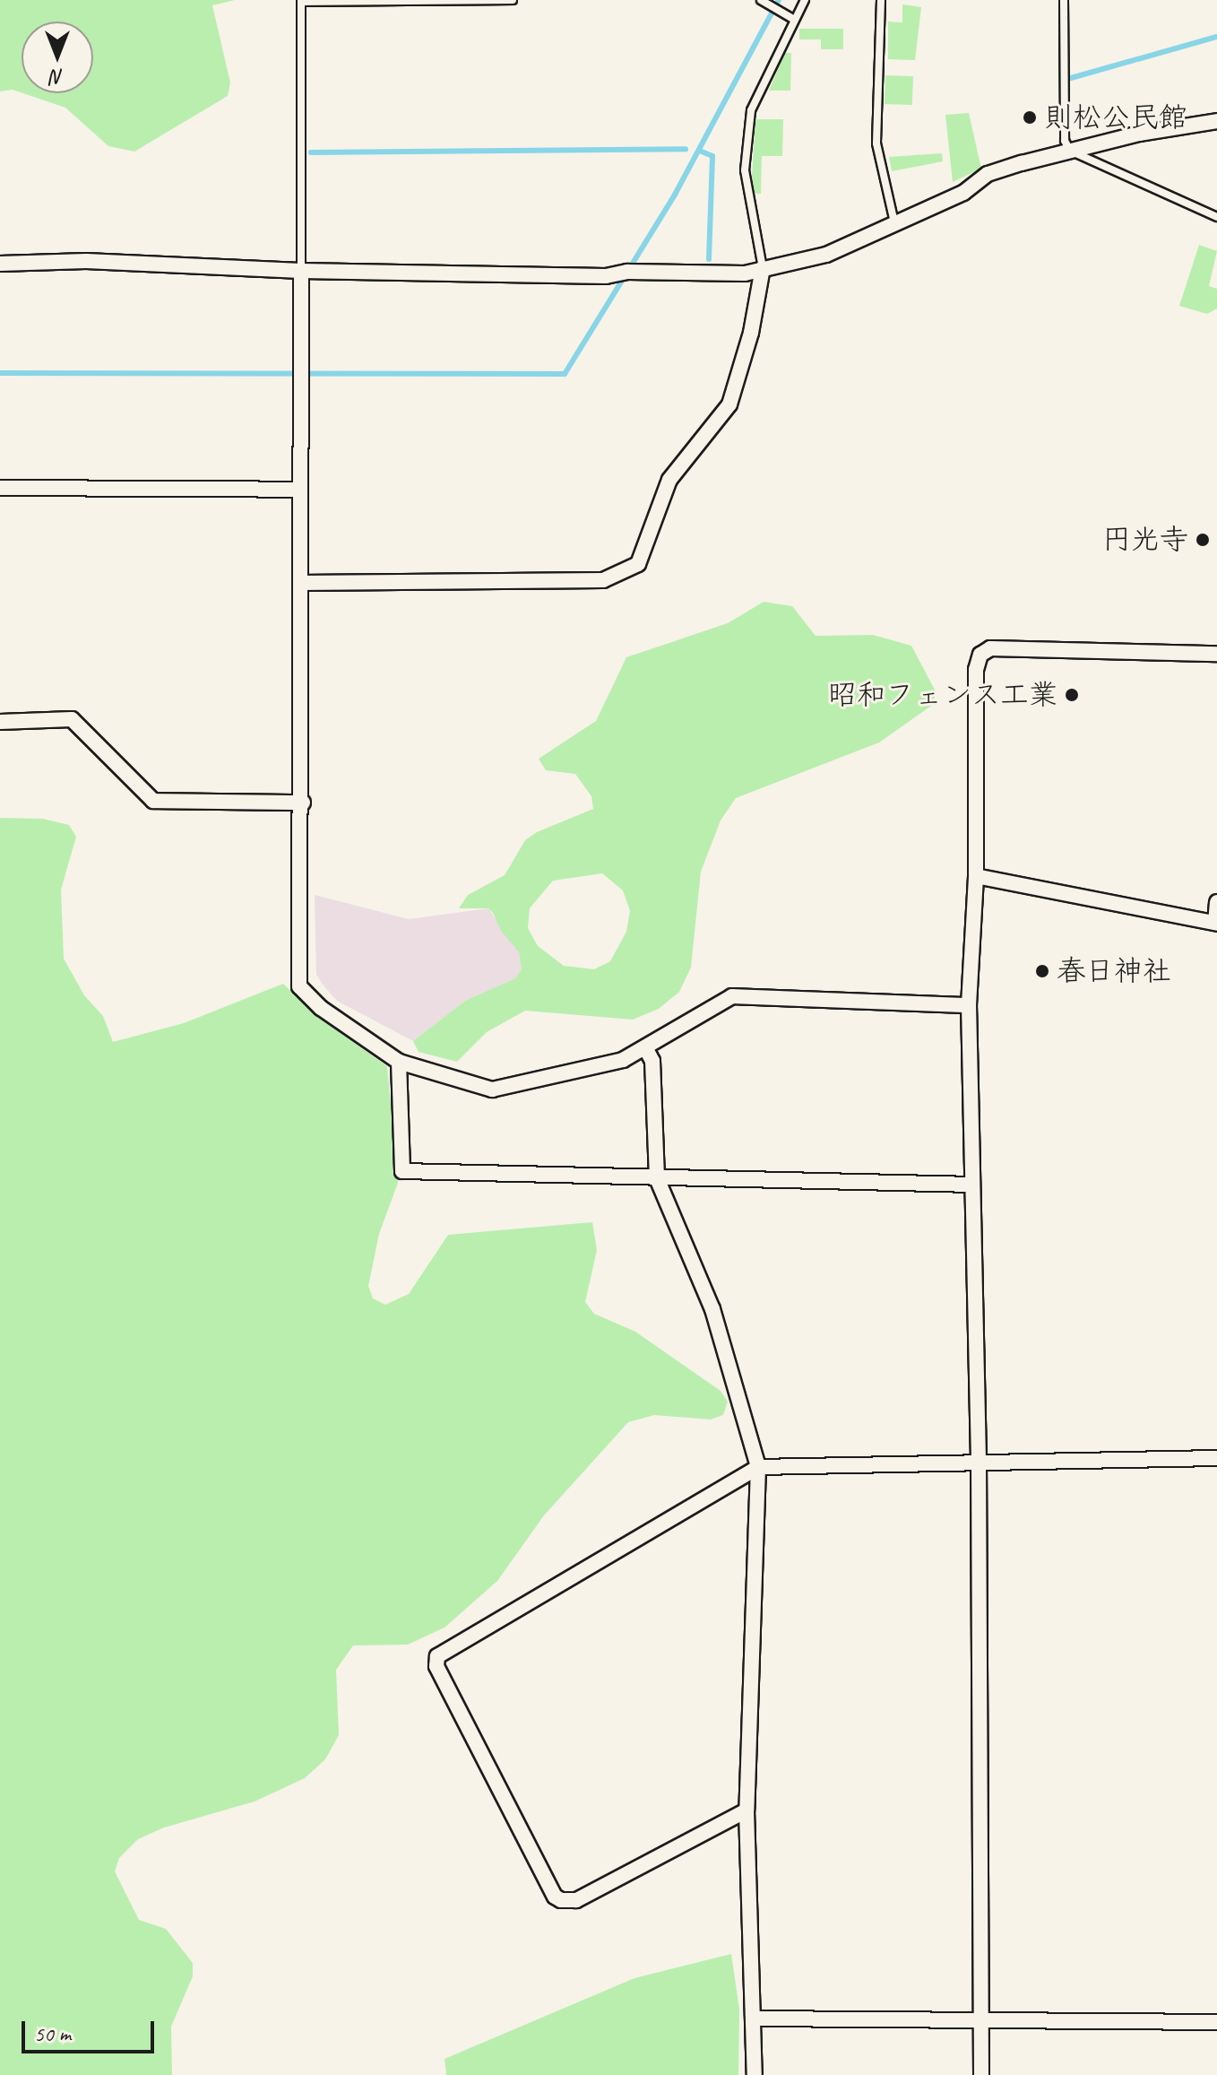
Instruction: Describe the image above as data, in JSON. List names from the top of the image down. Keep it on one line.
{"places":["則松公民館","円光寺","昭和フェンス工業","春日神社"],"scale_bar":"50 m","north":"bottom"}
